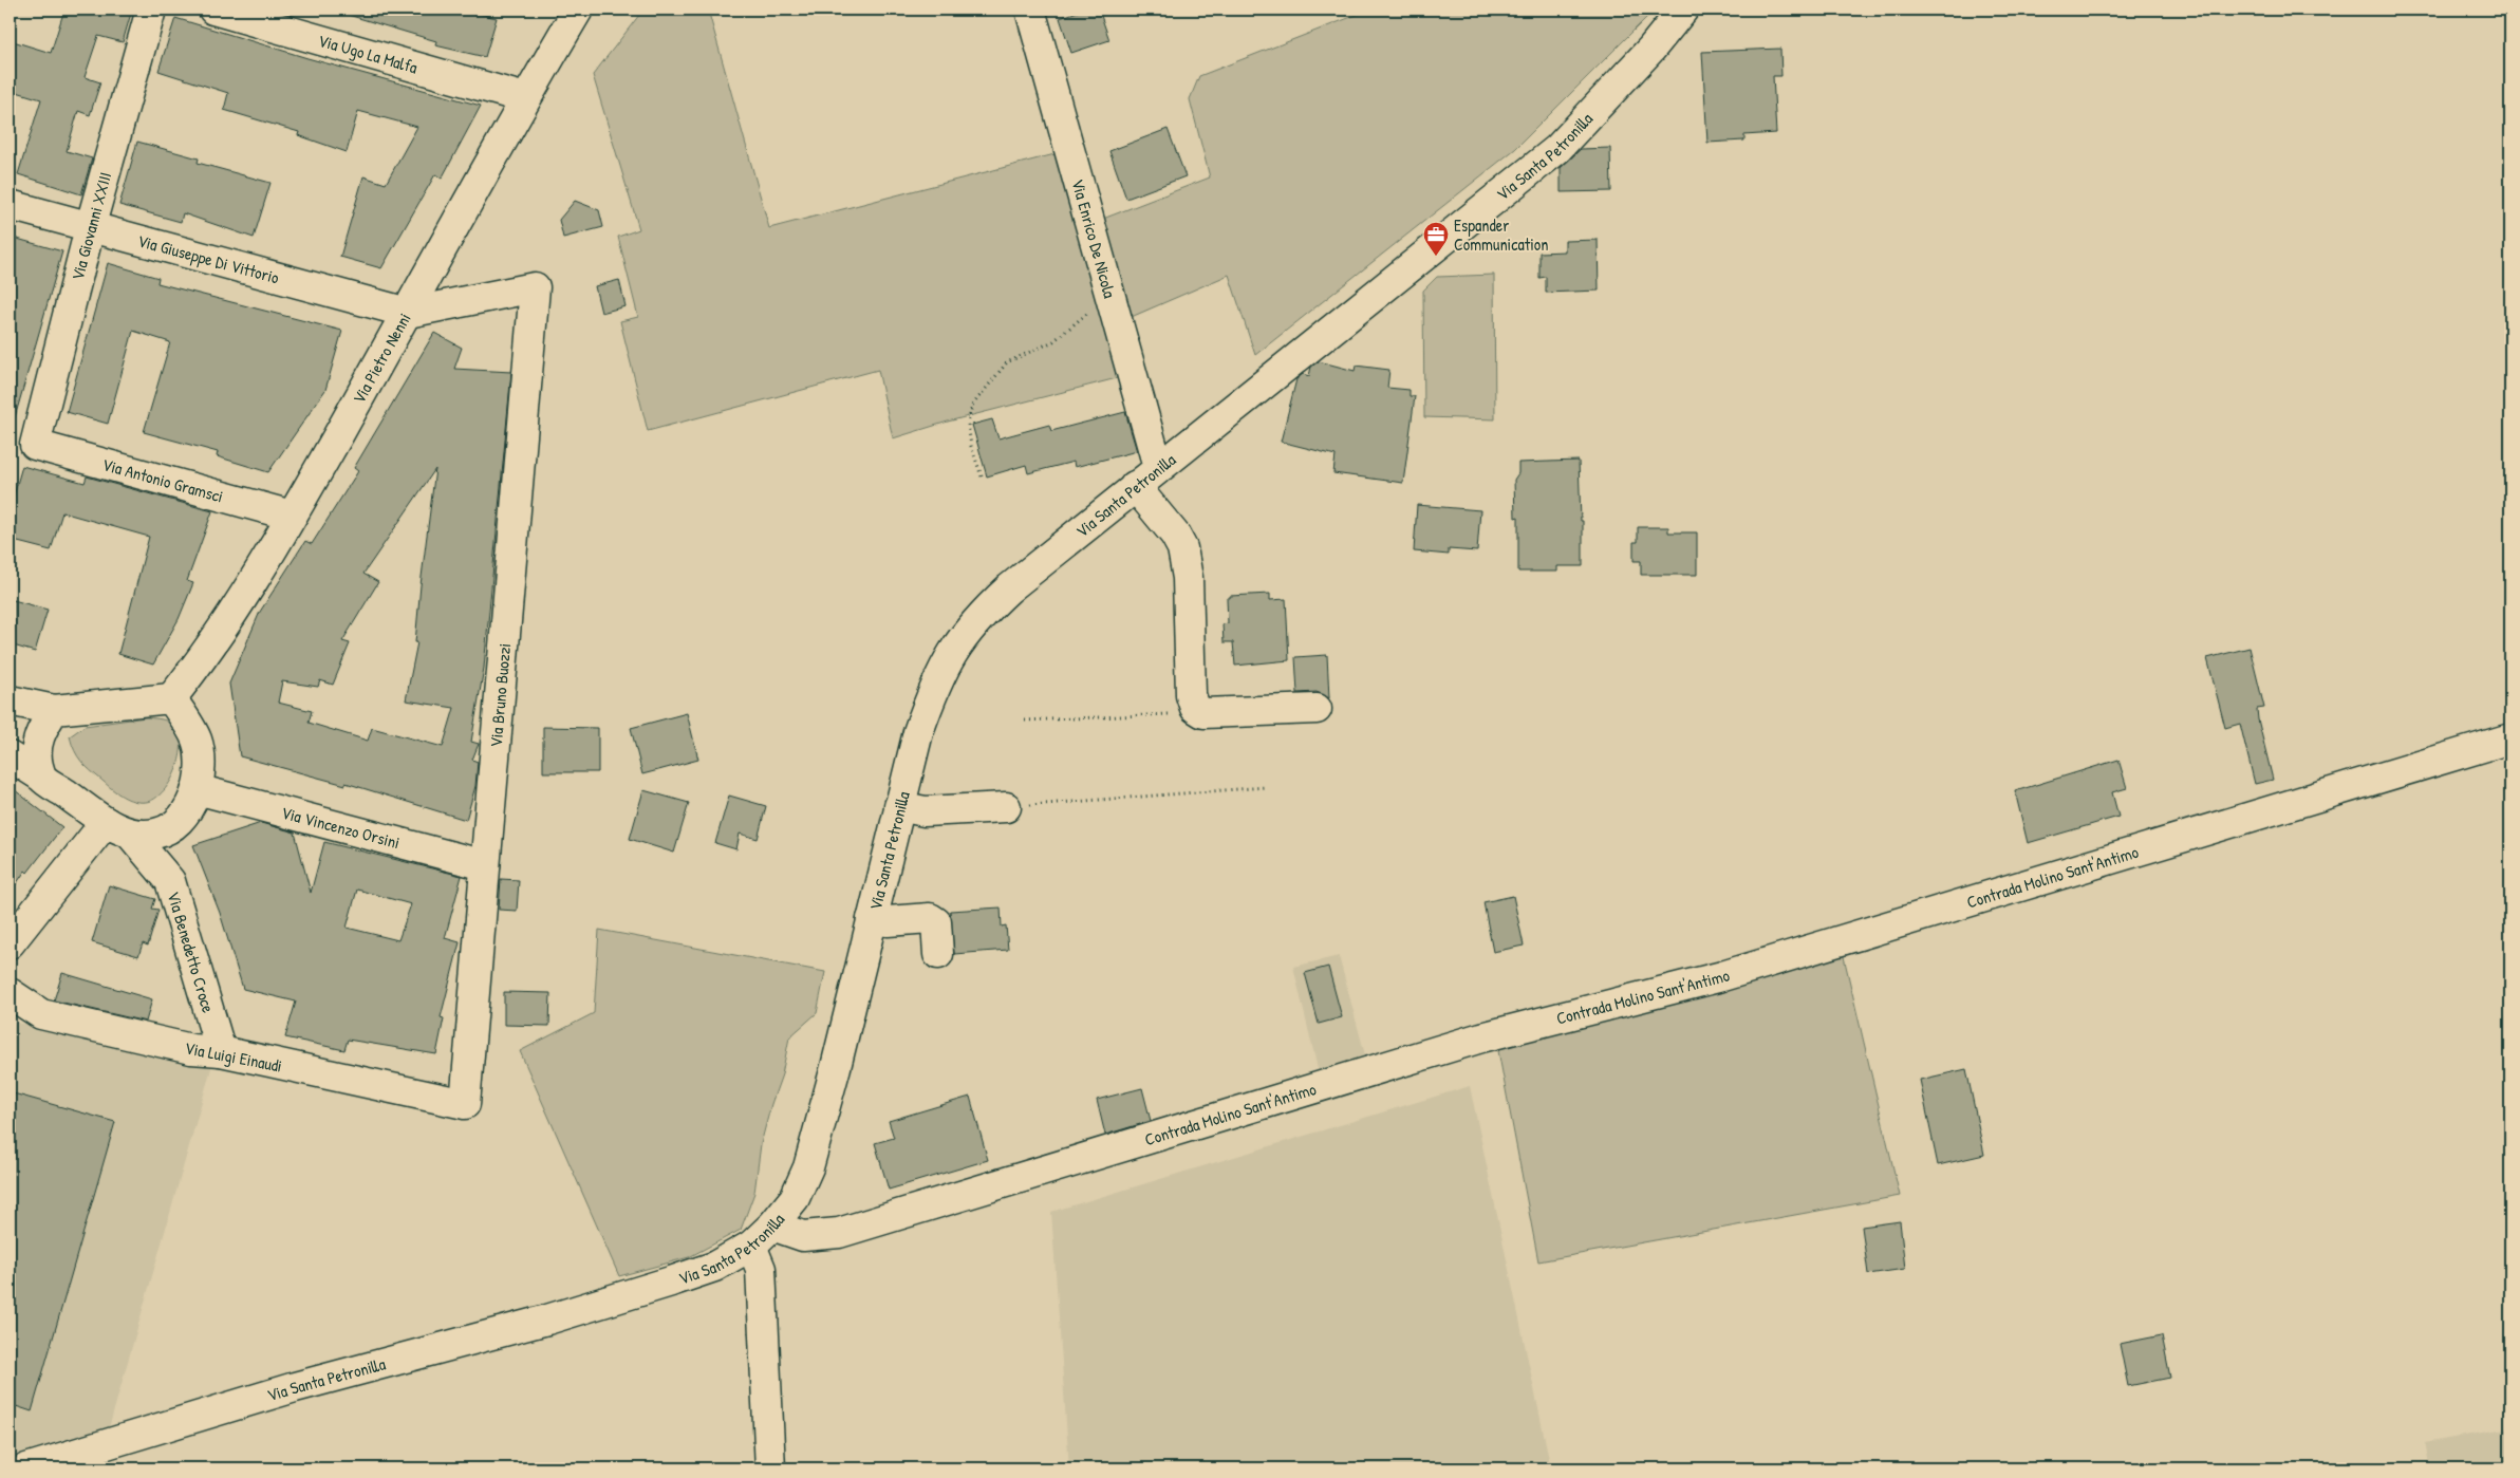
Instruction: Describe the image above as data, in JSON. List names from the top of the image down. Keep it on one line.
{"streets":{"street":["Via Ugo La Malfa","Via Santa Petronilla","Via Giovanni XXIII","Via Enrico De Nicola","Via Giuseppe Di Vittorio","Via Pietro Nenni","Via Antonio Gramsci","Via Bruno Buozzi","Via Vincenzo Orsini","Contrada Molino Sant'Antimo","Via Benedetto Croce","Via Luigi Einaudi"]},"crossings":[["Via Ugo La Malfa","Via Pietro Nenni"],["Via Santa Petronilla","Via Enrico De Nicola"],["Via Santa Petronilla","Contrada Molino Sant'Antimo"],["Via Giovanni XXIII","Via Giuseppe Di Vittorio"],["Via Giovanni XXIII","Via Antonio Gramsci"],["Via Giuseppe Di Vittorio","Via Pietro Nenni"],["Via Giuseppe Di Vittorio","Via Bruno Buozzi"],["Via Pietro Nenni","Via Antonio Gramsci"],["Via Pietro Nenni","Via Bruno Buozzi"],["Via Pietro Nenni","Via Vincenzo Orsini"],["Via Pietro Nenni","Via Benedetto Croce"],["Via Bruno Buozzi","Via Vincenzo Orsini"],["Via Bruno Buozzi","Via Luigi Einaudi"],["Via Vincenzo Orsini","Via Benedetto Croce"],["Via Benedetto Croce","Via Luigi Einaudi"]],"places":{"office":["Espander Communication"]}}
